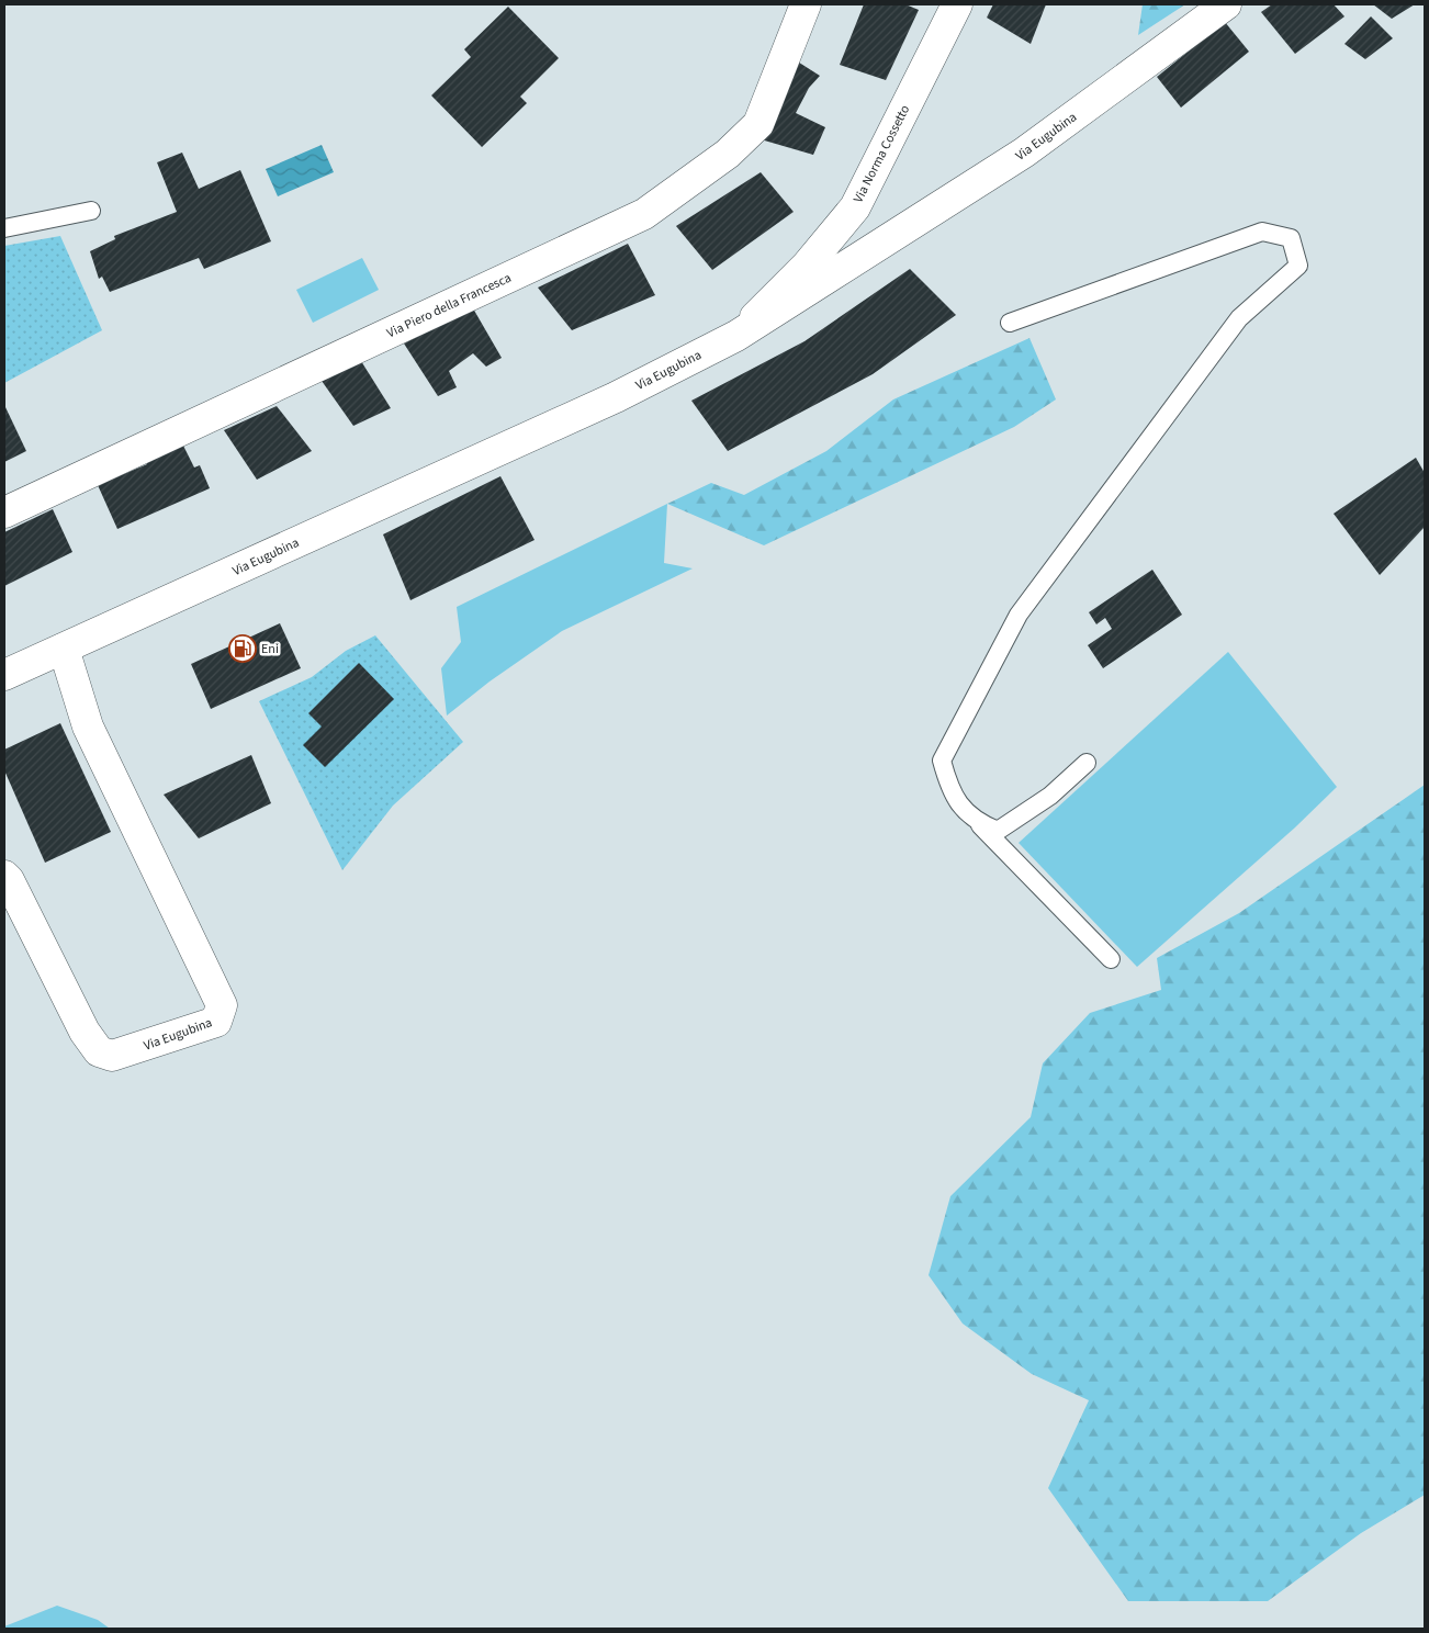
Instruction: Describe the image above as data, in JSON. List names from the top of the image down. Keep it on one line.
{"streets":{"street":["Via Eugubina","Via Norma Cossetto","Via Piero della Francesca"]},"crossings":[["Via Eugubina","Via Norma Cossetto"]],"places":{"fuel station":["Eni"]}}
